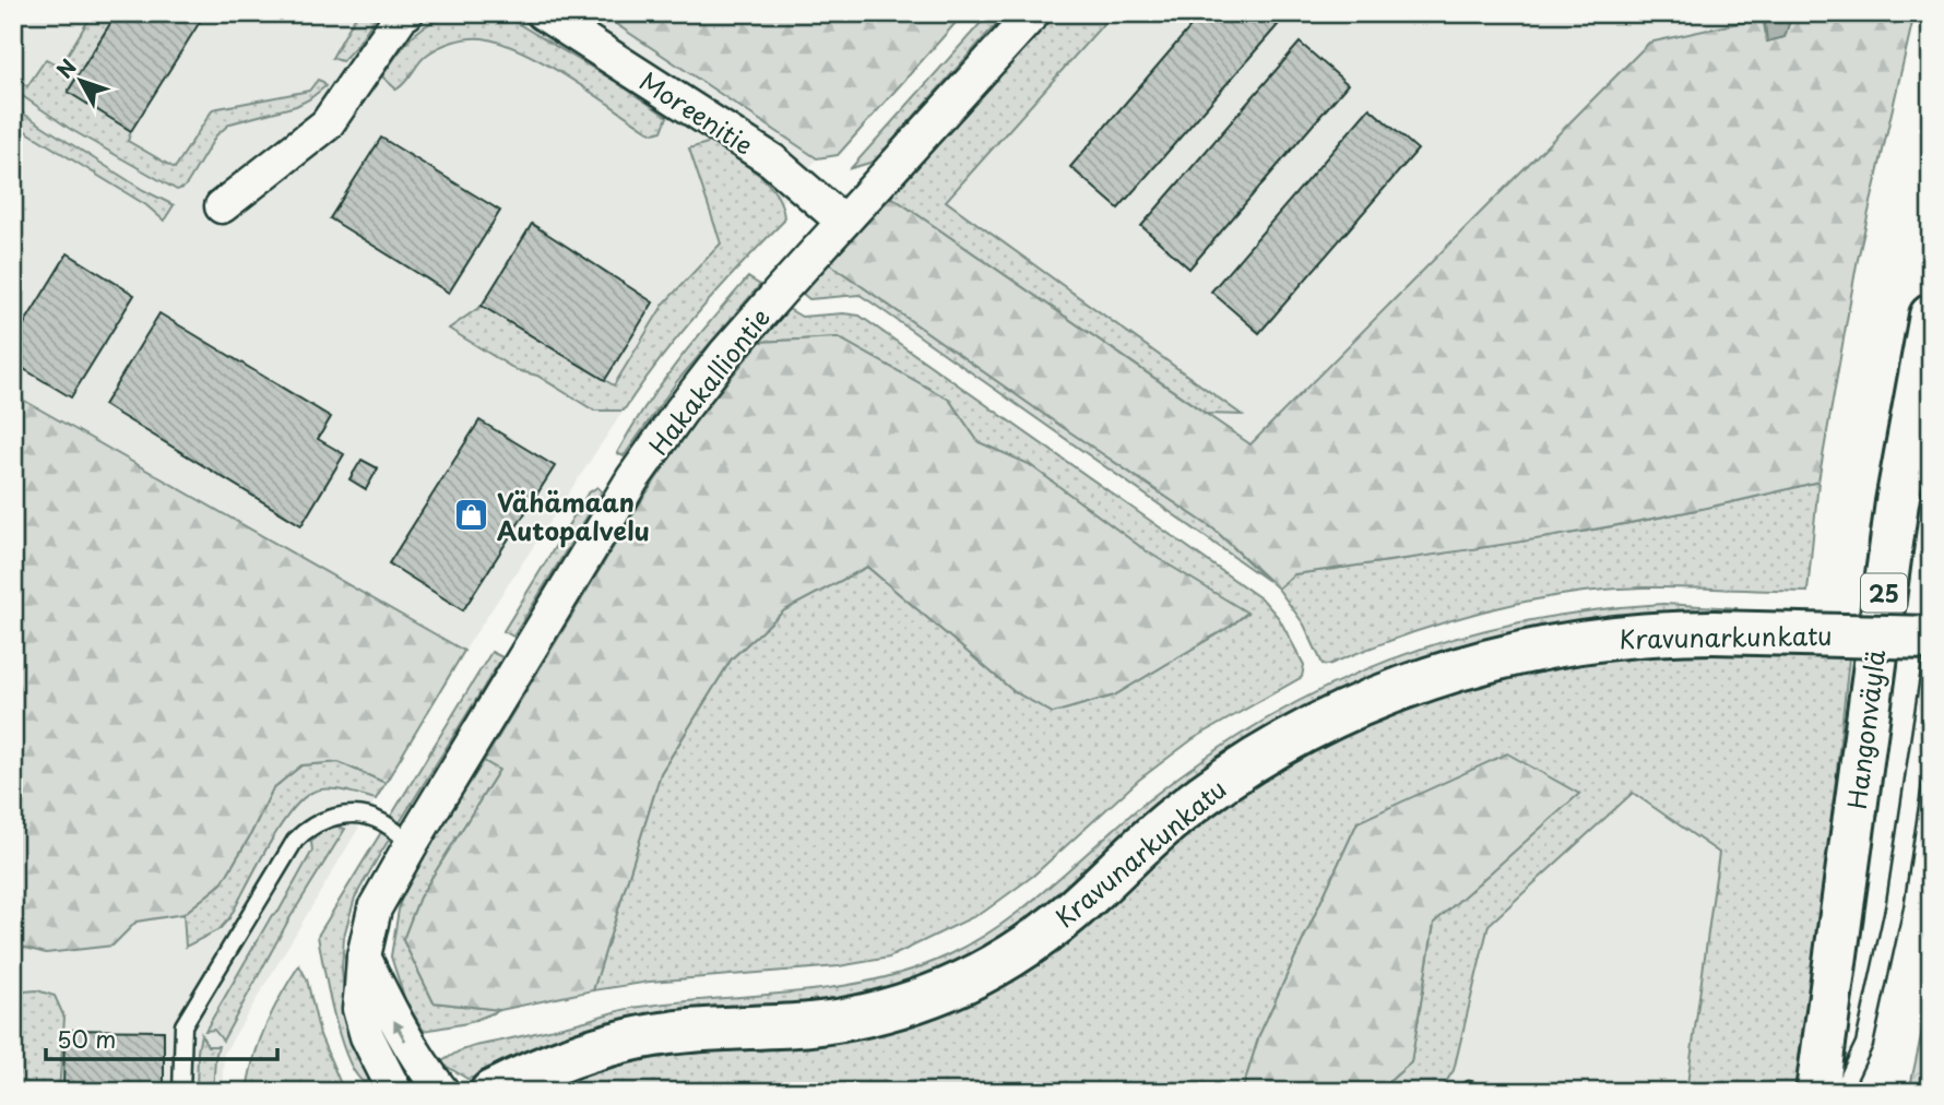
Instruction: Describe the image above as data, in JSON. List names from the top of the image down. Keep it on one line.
{"streets":{"main road":["25","Kravunarkunkatu","Hangonväylä"],"street":["Moreenitie","Hakakalliontie"]},"crossings":[["Moreenitie","Hakakalliontie"]],"places":{"shop":["Vähämaan Autopalvelu"]},"scale_bar":"50 m","north":"top left"}
